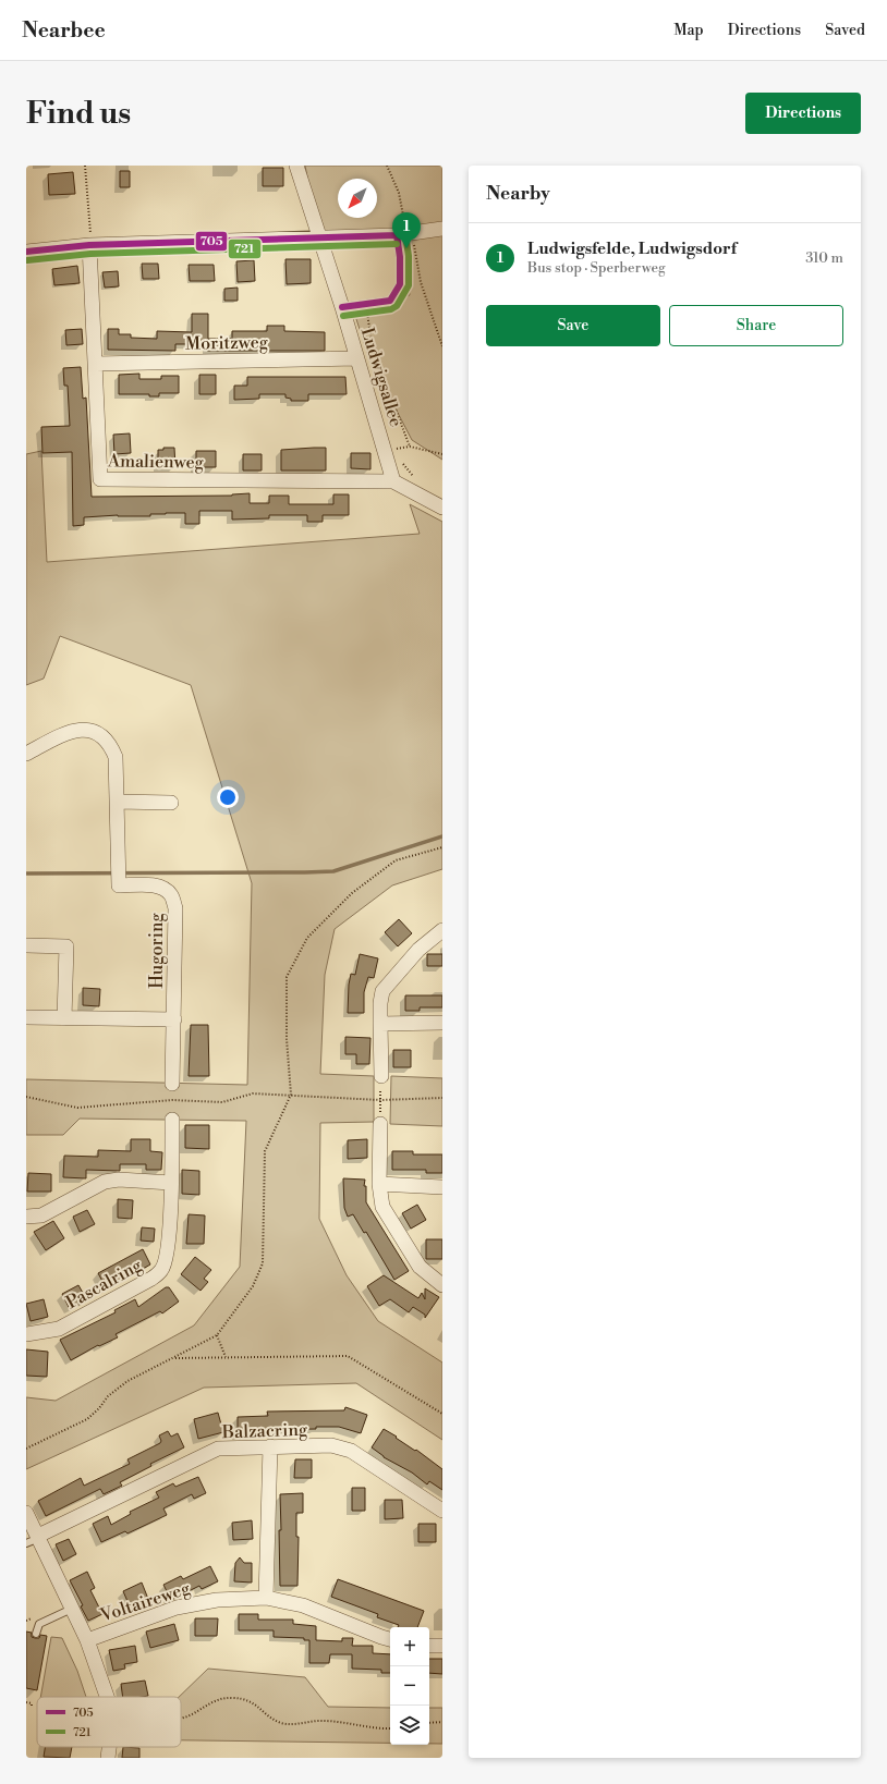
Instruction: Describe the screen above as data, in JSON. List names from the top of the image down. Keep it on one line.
{"streets":{"street":["Moritzweg","Ludwigsallee","Amalienweg","Hugoring","Pascalring","Balzacring","Voltaireweg"]},"crossings":[["Moritzweg","Ludwigsallee"],["Moritzweg","Amalienweg"],["Ludwigsallee","Amalienweg"]],"lines":["transit line 721","transit line 705"],"legend":["705","721"],"north":"bottom left","page":{"header":"Nearbee","nav":["Map","Directions","Saved"],"buttons":["Directions",["Save","Share"]],"title":"Find us","heading":"Nearby","pins":"1","list":[{"mark":"1","name":"Ludwigsfelde, Ludwigsdorf","note":"Bus stop · Sperberweg","value":"310 m"}],"map_buttons":["+","−"]}}
